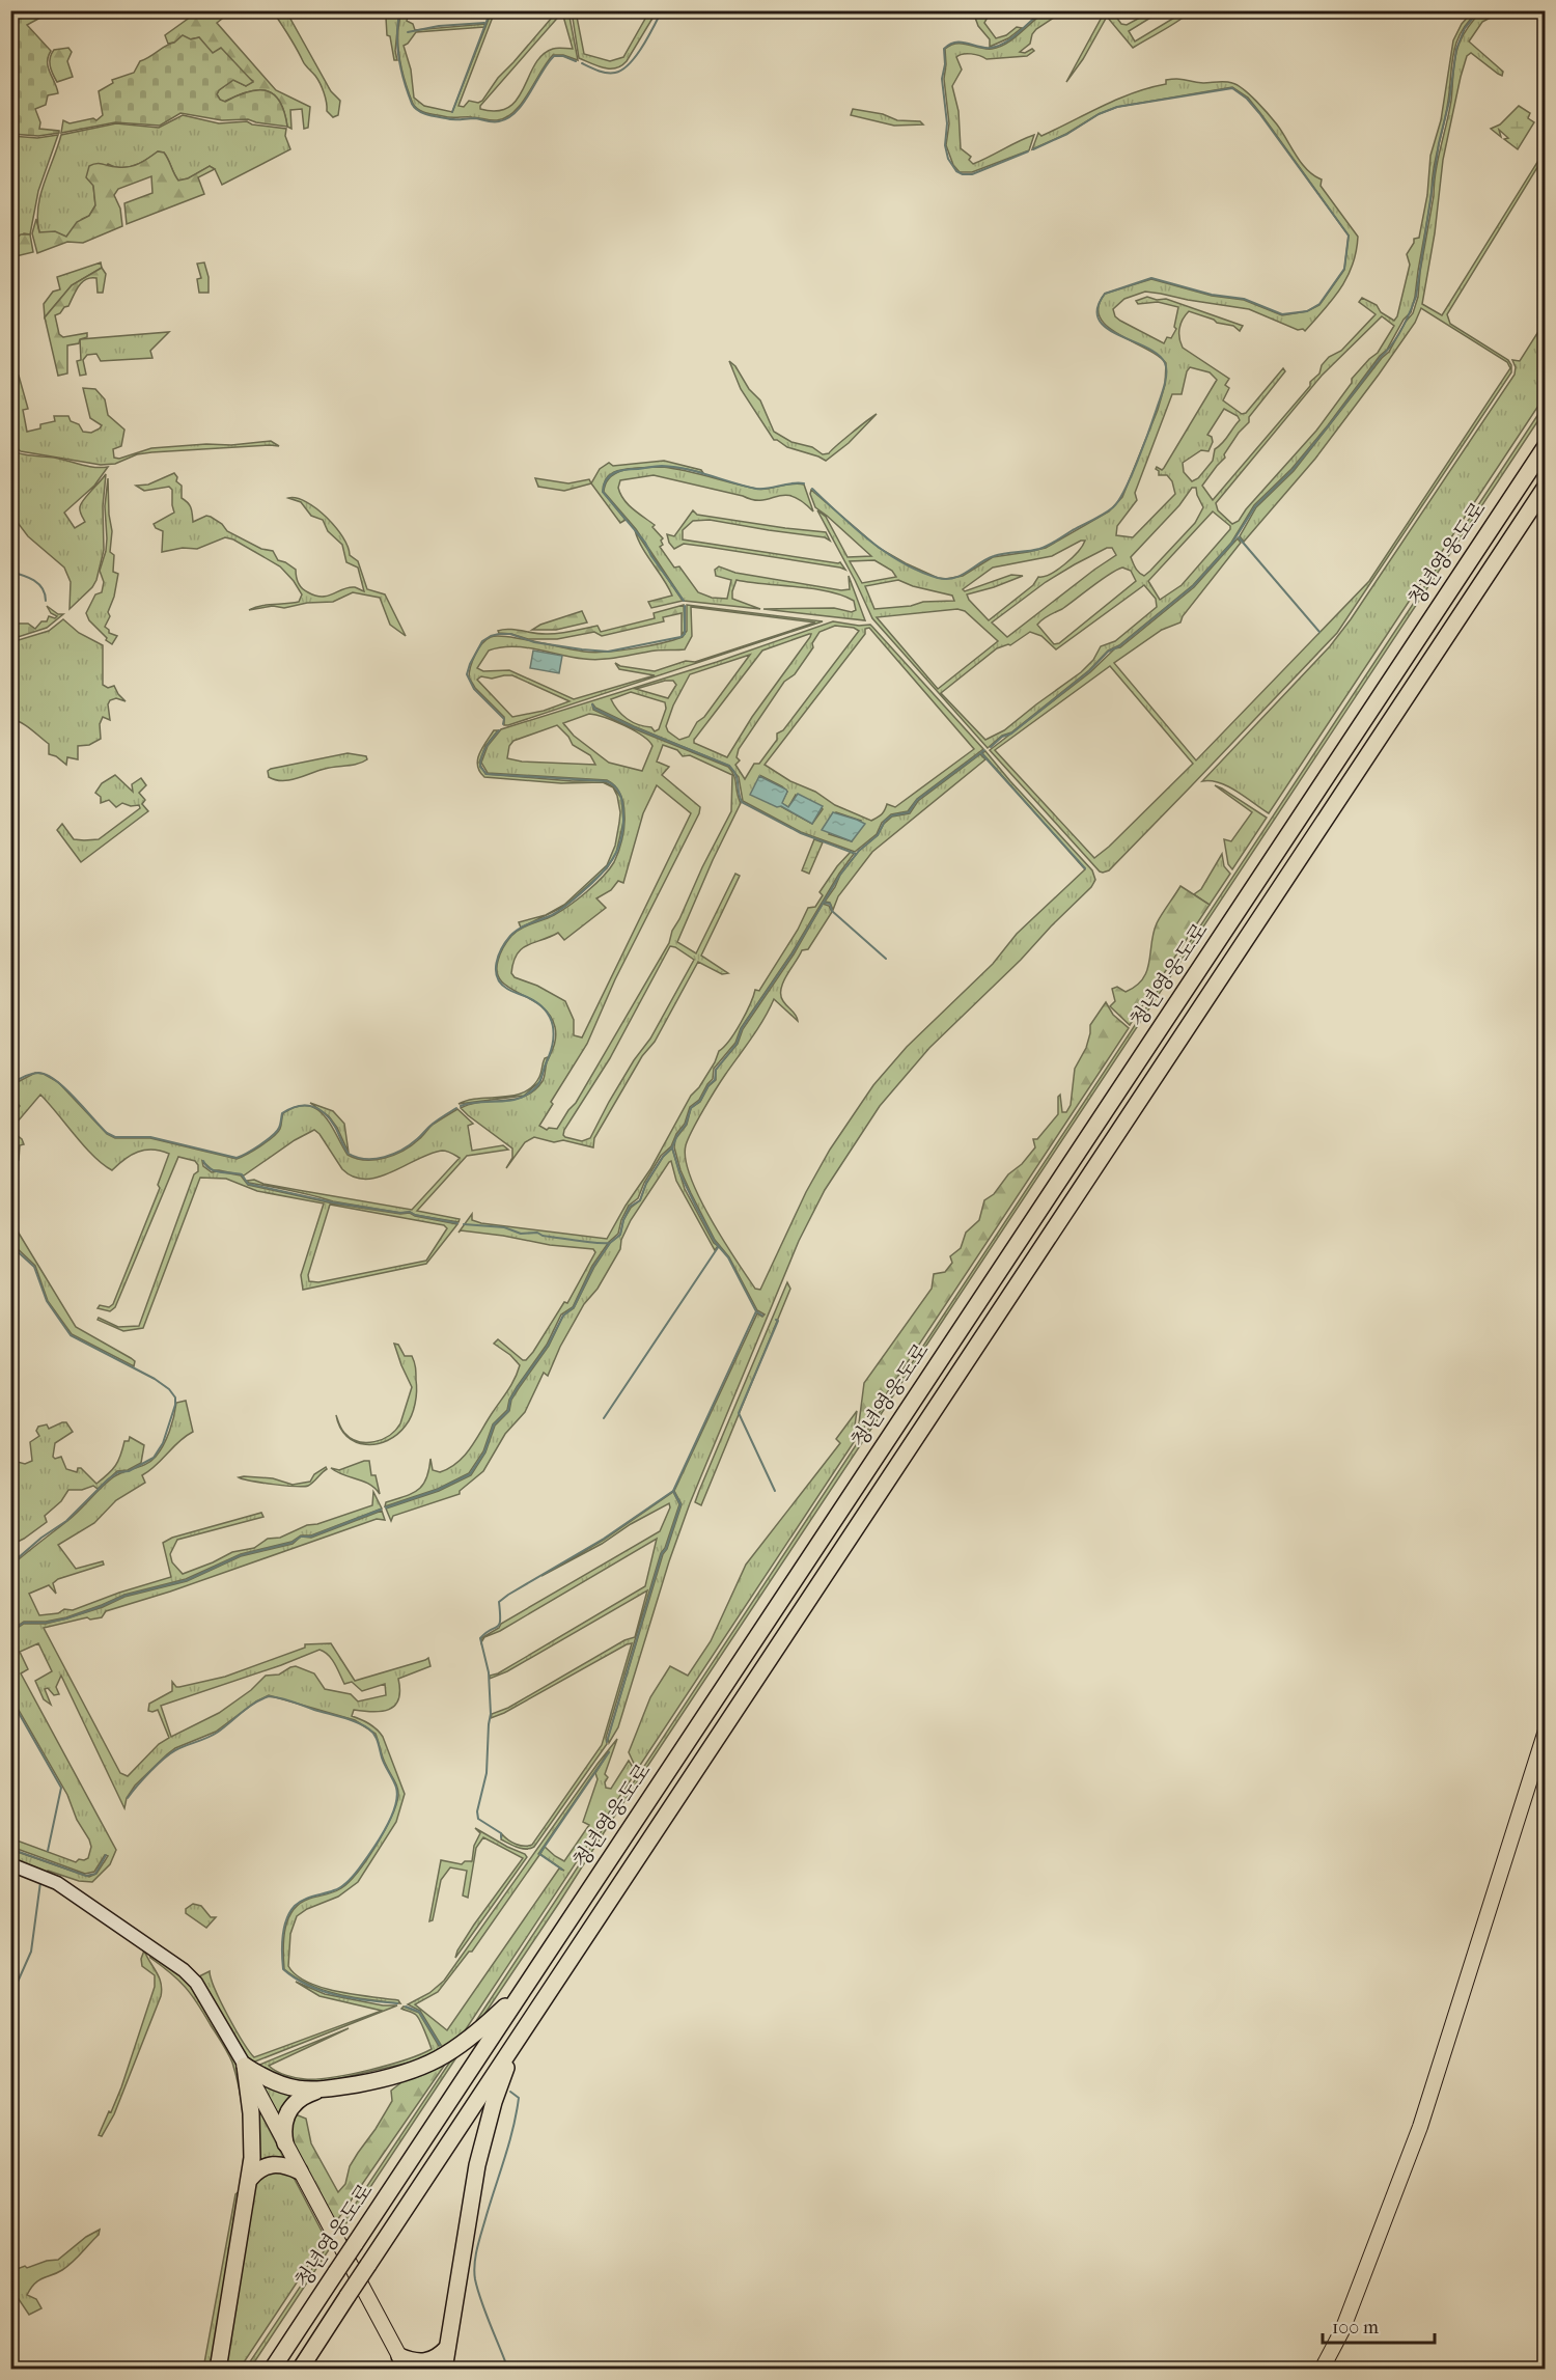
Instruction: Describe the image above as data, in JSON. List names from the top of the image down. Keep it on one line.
{"streets":{"highway":["청년영웅도로"]},"scale_bar":"100 m"}
